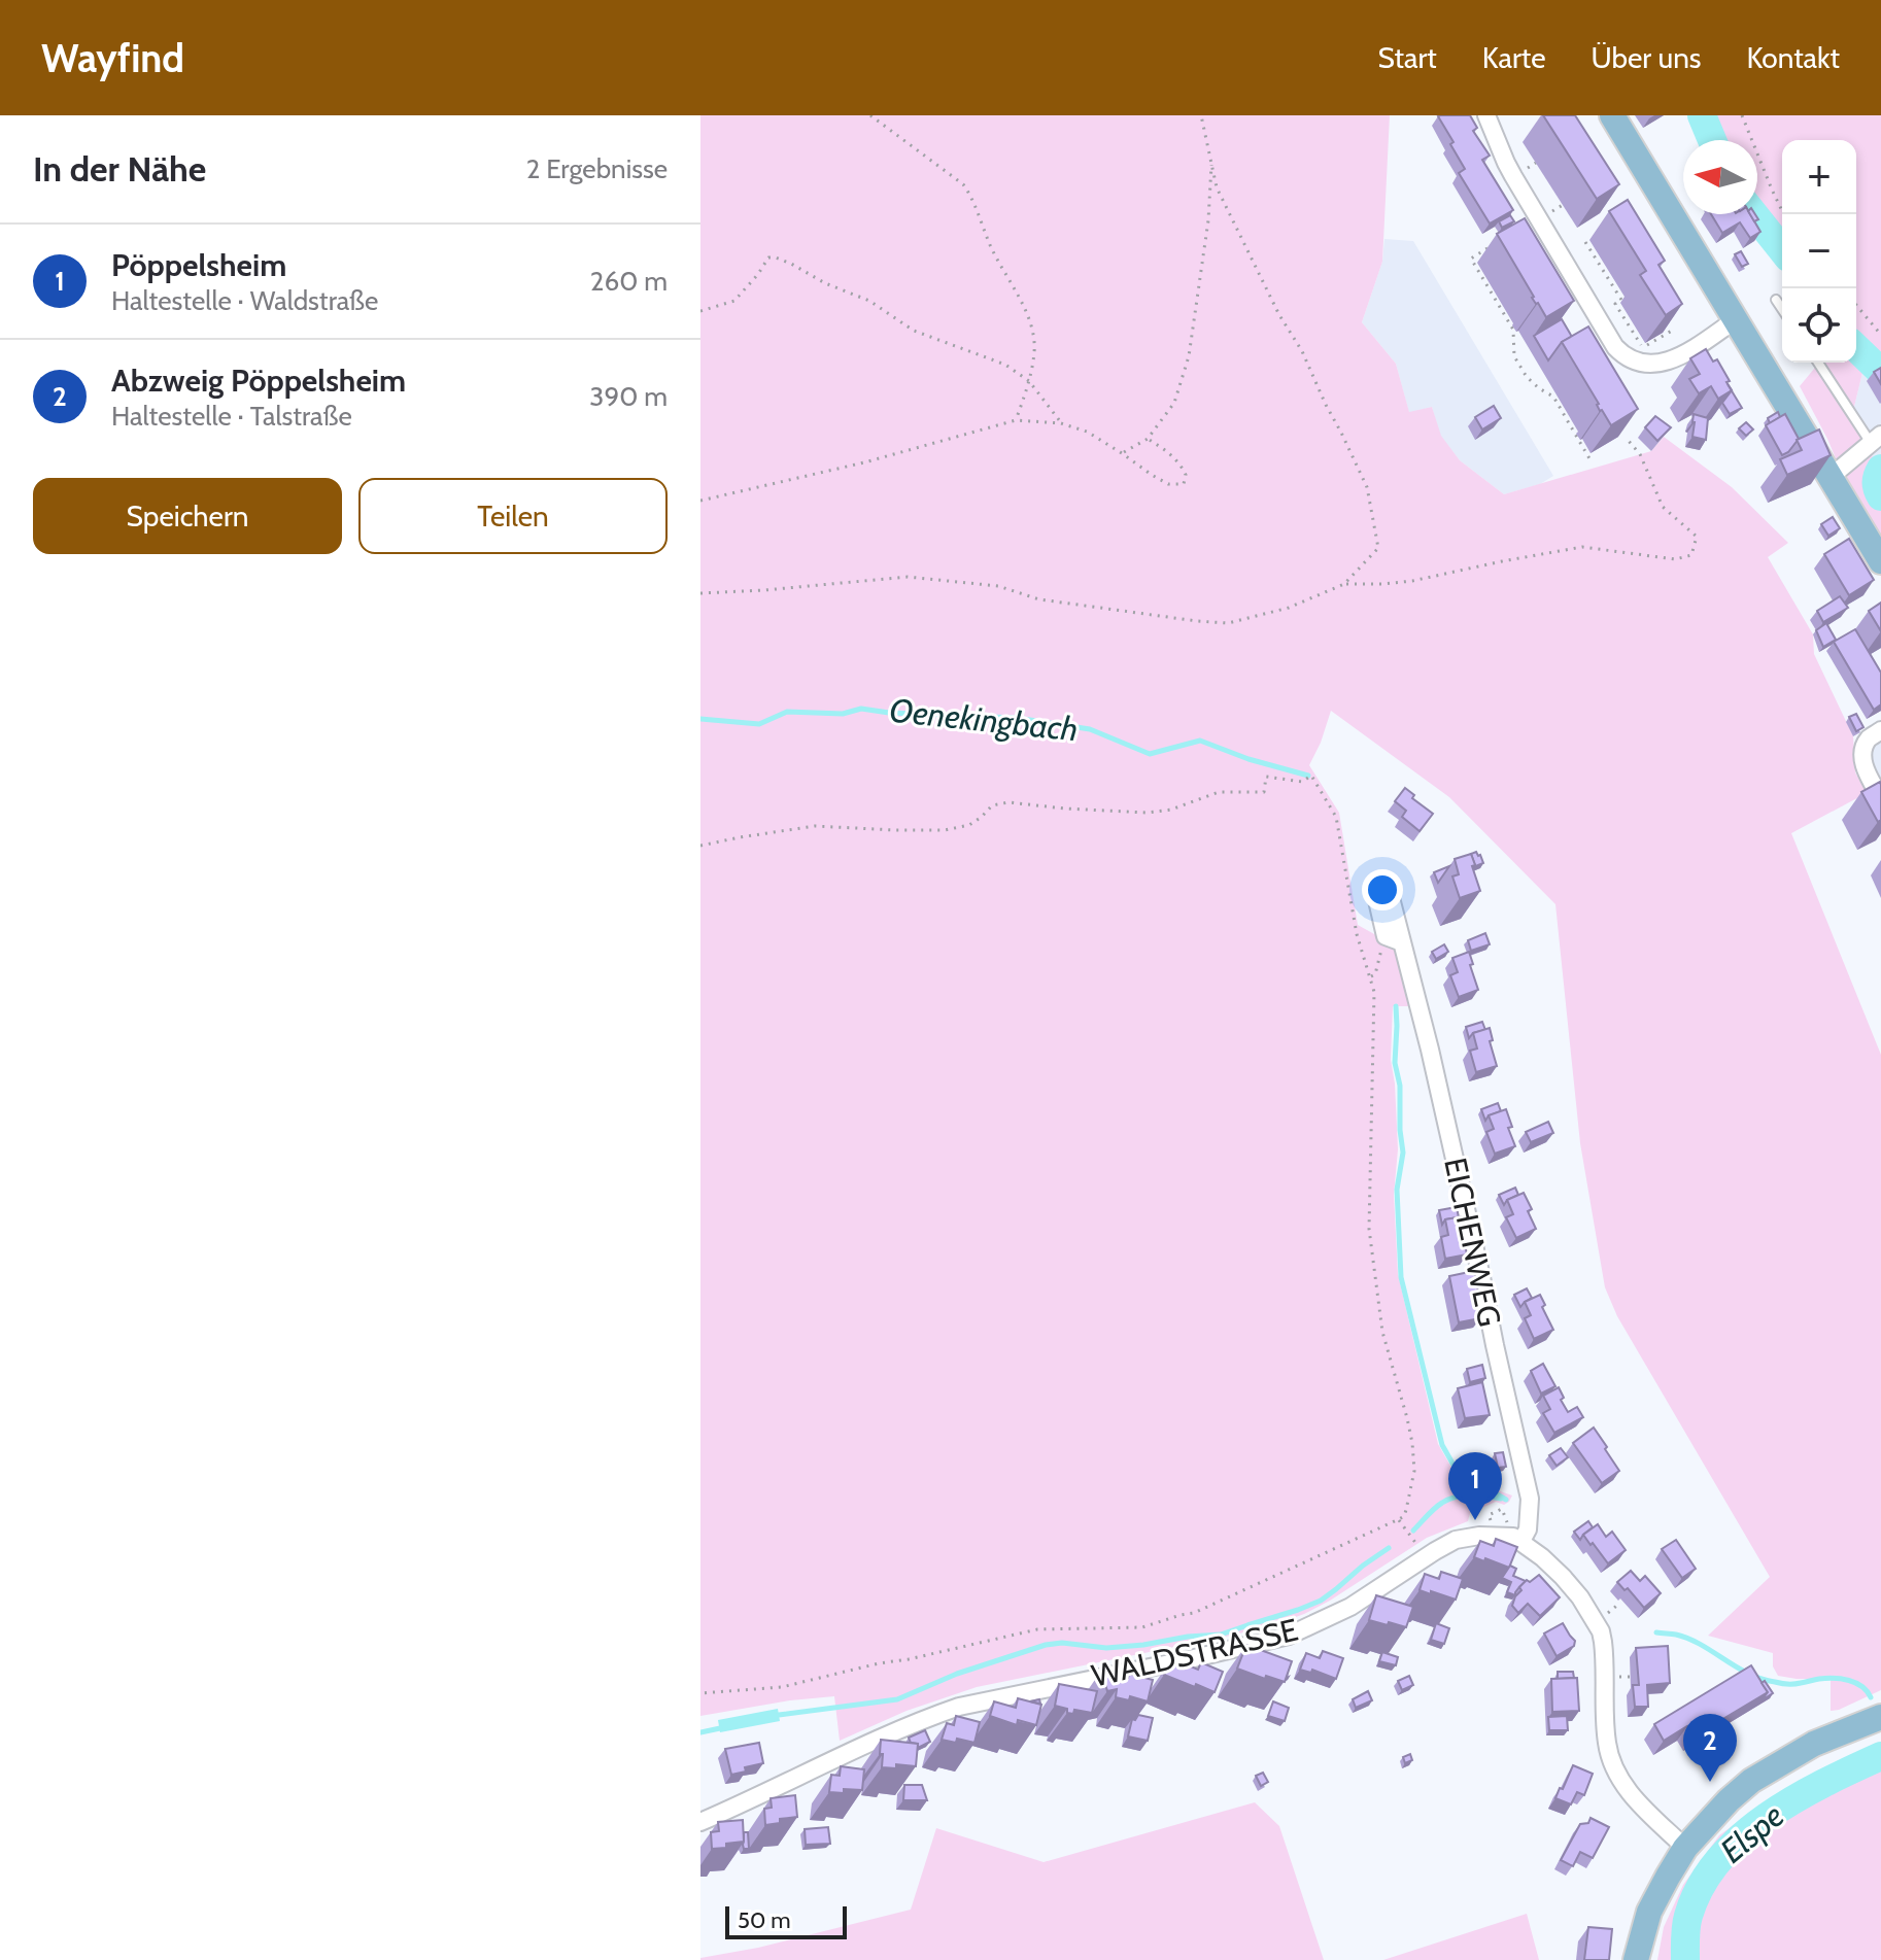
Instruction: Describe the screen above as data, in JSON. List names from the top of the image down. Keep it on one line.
{"streets":{"street":["EICHENWEG","WALDSTRASSE"]},"crossings":[["EICHENWEG","WALDSTRASSE"]],"water":["Oenekingbach","Elspe"],"scale_bar":"50 m","north":"left","page":{"header":"Wayfind","nav":["Start","Karte","Über uns","Kontakt"],"heading":["In der Nähe","2 Ergebnisse"],"map_buttons":["+","−"],"list":[{"mark":"1","name":"Pöppelsheim","note":"Haltestelle · Waldstraße","value":"260 m"},{"mark":"2","name":"Abzweig Pöppelsheim","note":"Haltestelle · Talstraße","value":"390 m"}],"buttons":["Speichern","Teilen"],"pins":["1","2"],"scale":"50 m"}}
